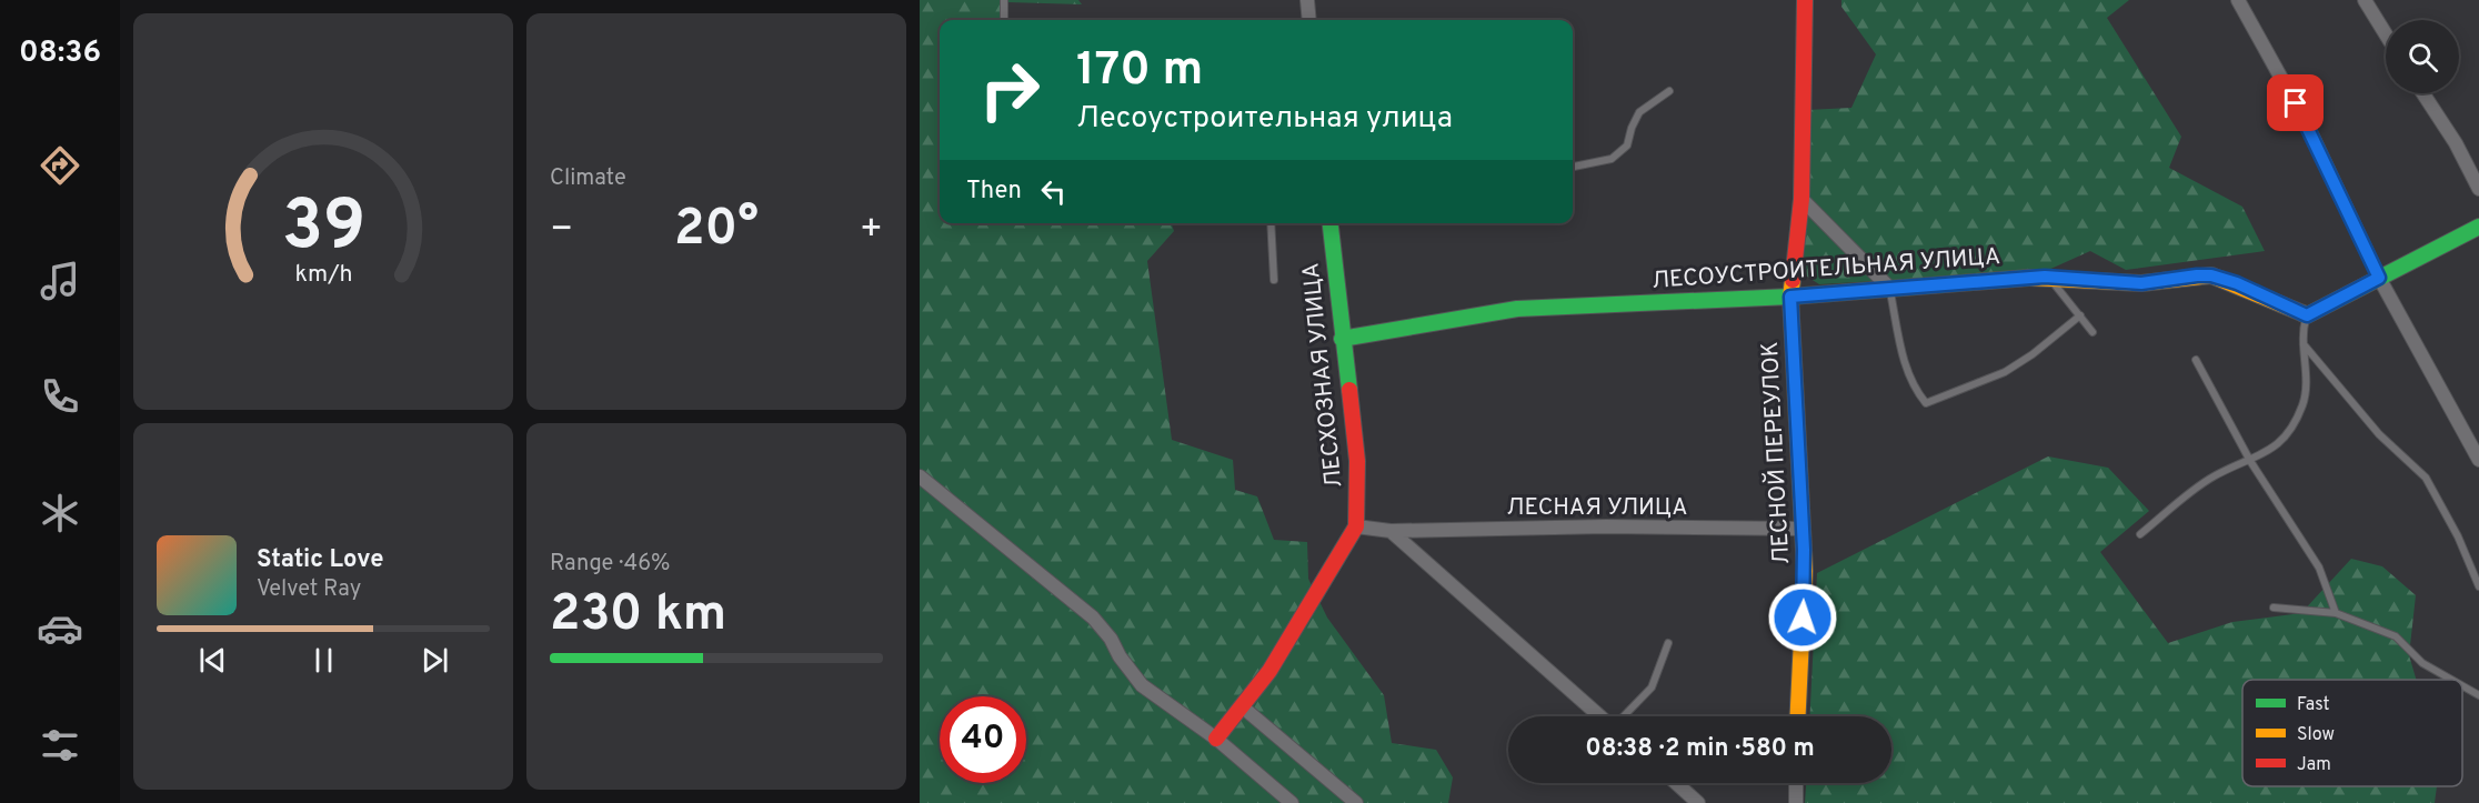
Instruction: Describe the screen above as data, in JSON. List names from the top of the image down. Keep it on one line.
{"streets":{"street":["ЛЕСОУСТРОИТЕЛЬНАЯ УЛИЦА","ЛЕСХОЗНАЯ УЛИЦА","ЛЕСНОЙ ПЕРЕУЛОК","ЛЕСНАЯ УЛИЦА"]},"crossings":[["ЛЕСОУСТРОИТЕЛЬНАЯ УЛИЦА","ЛЕСХОЗНАЯ УЛИЦА"],["ЛЕСОУСТРОИТЕЛЬНАЯ УЛИЦА","ЛЕСНОЙ ПЕРЕУЛОК"],["ЛЕСХОЗНАЯ УЛИЦА","ЛЕСНАЯ УЛИЦА"],["ЛЕСНОЙ ПЕРЕУЛОК","ЛЕСНАЯ УЛИЦА"]],"legend":["Fast","Slow","Jam"],"page":{"tabs":"08:36","tile":["Climate",["Range · 46%","230 km"]],"turn":["170 m","Лесоустроительная улица"],"then":"Then","heat":["−","20°","+"],"song":["Static Love","Velvet Ray"],"limit":"40","trip":"08:38 · 2 min · 580 m","gauge":["39","km/h"]}}
